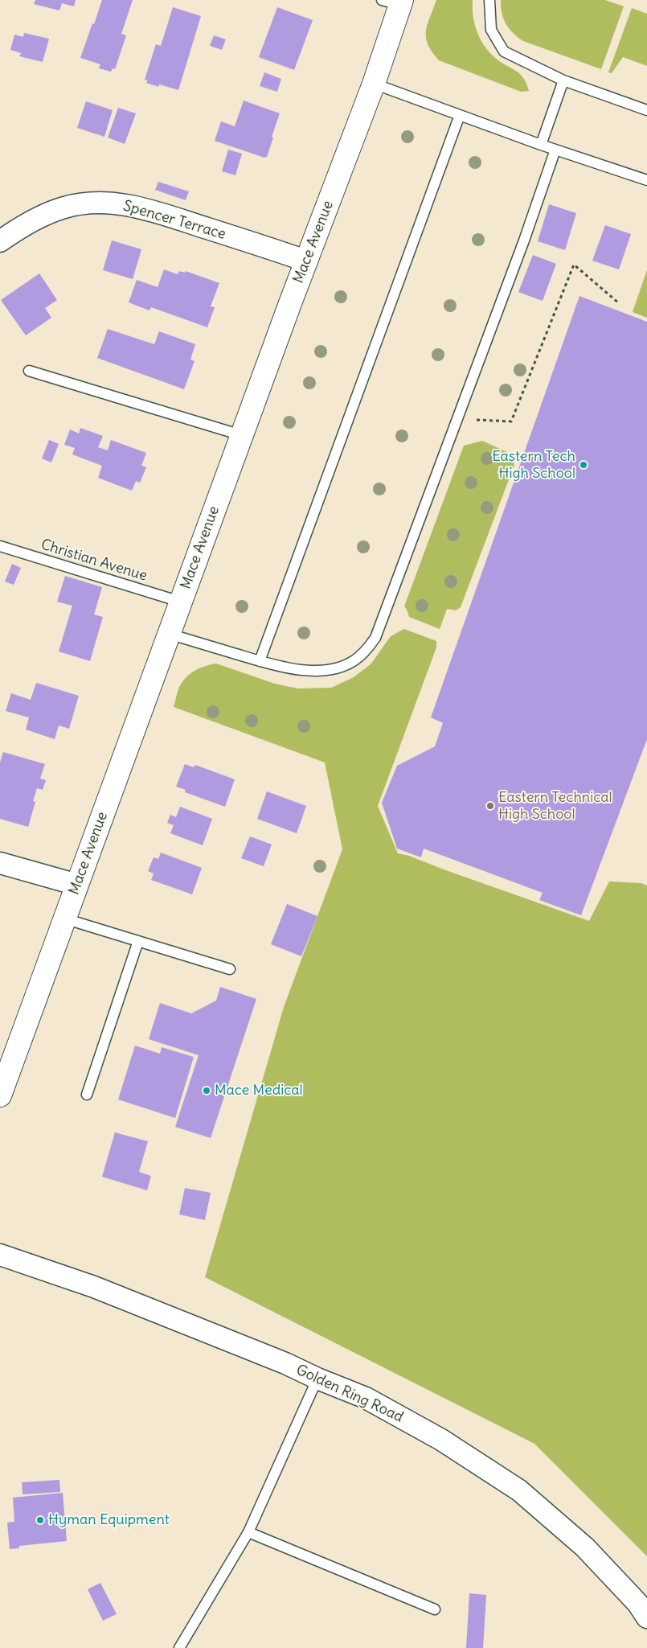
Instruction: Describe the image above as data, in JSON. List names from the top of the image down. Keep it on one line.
{"streets":{"main road":["Mace Avenue"],"street":["Spencer Terrace","Golden Ring Road"],"lane":["Christian Avenue"]},"crossings":[["Spencer Terrace","Mace Avenue"],["Mace Avenue","Christian Avenue"]],"places":["Eastern Tech High School","Eastern Technical High School","Mace Medical","Hyman Equipment"]}
